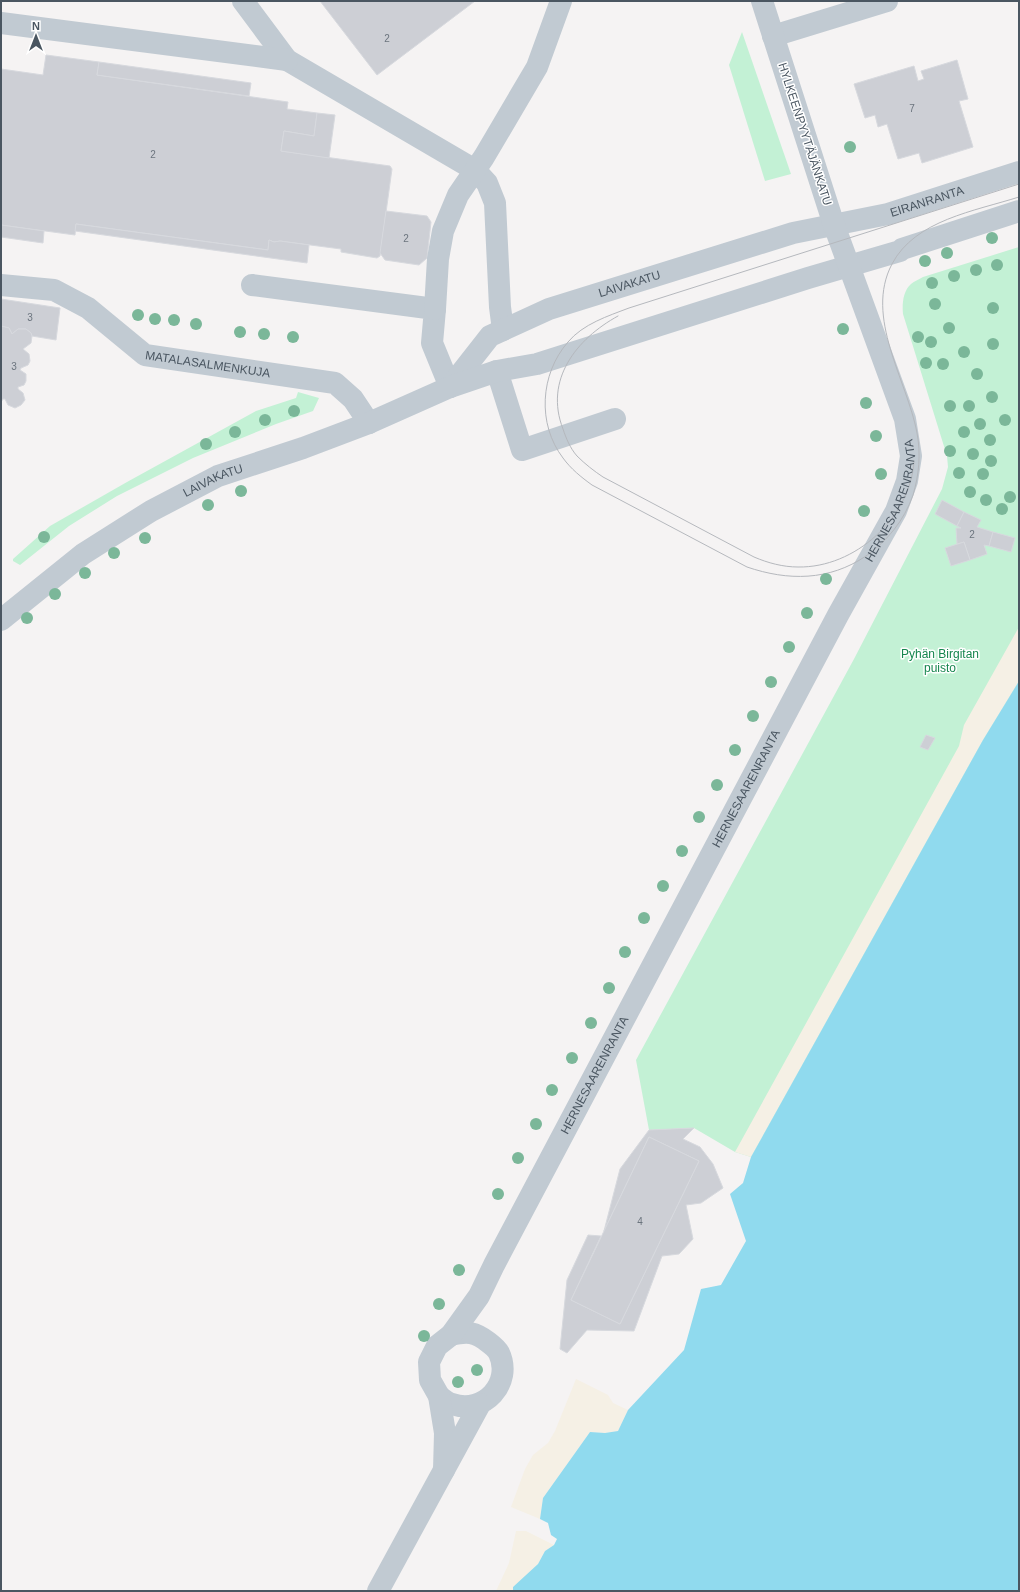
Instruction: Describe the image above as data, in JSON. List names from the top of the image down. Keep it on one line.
{"streets":{"street":["HYLKEENPYYTÄJÄNKATU","EIRANRANTA","LAIVAKATU","MATALASALMENKUJA","HERNESAARENRANTA"]},"crossings":[["HYLKEENPYYTÄJÄNKATU","EIRANRANTA"],["HYLKEENPYYTÄJÄNKATU","LAIVAKATU"],["HYLKEENPYYTÄJÄNKATU","HERNESAARENRANTA"],["EIRANRANTA","LAIVAKATU"],["LAIVAKATU","MATALASALMENKUJA"],["LAIVAKATU","HERNESAARENRANTA"]],"parks":["Pyhän Birgitan puisto"],"house_numbers":["2","7","2","2","3","3","2","4"],"north":"top"}
